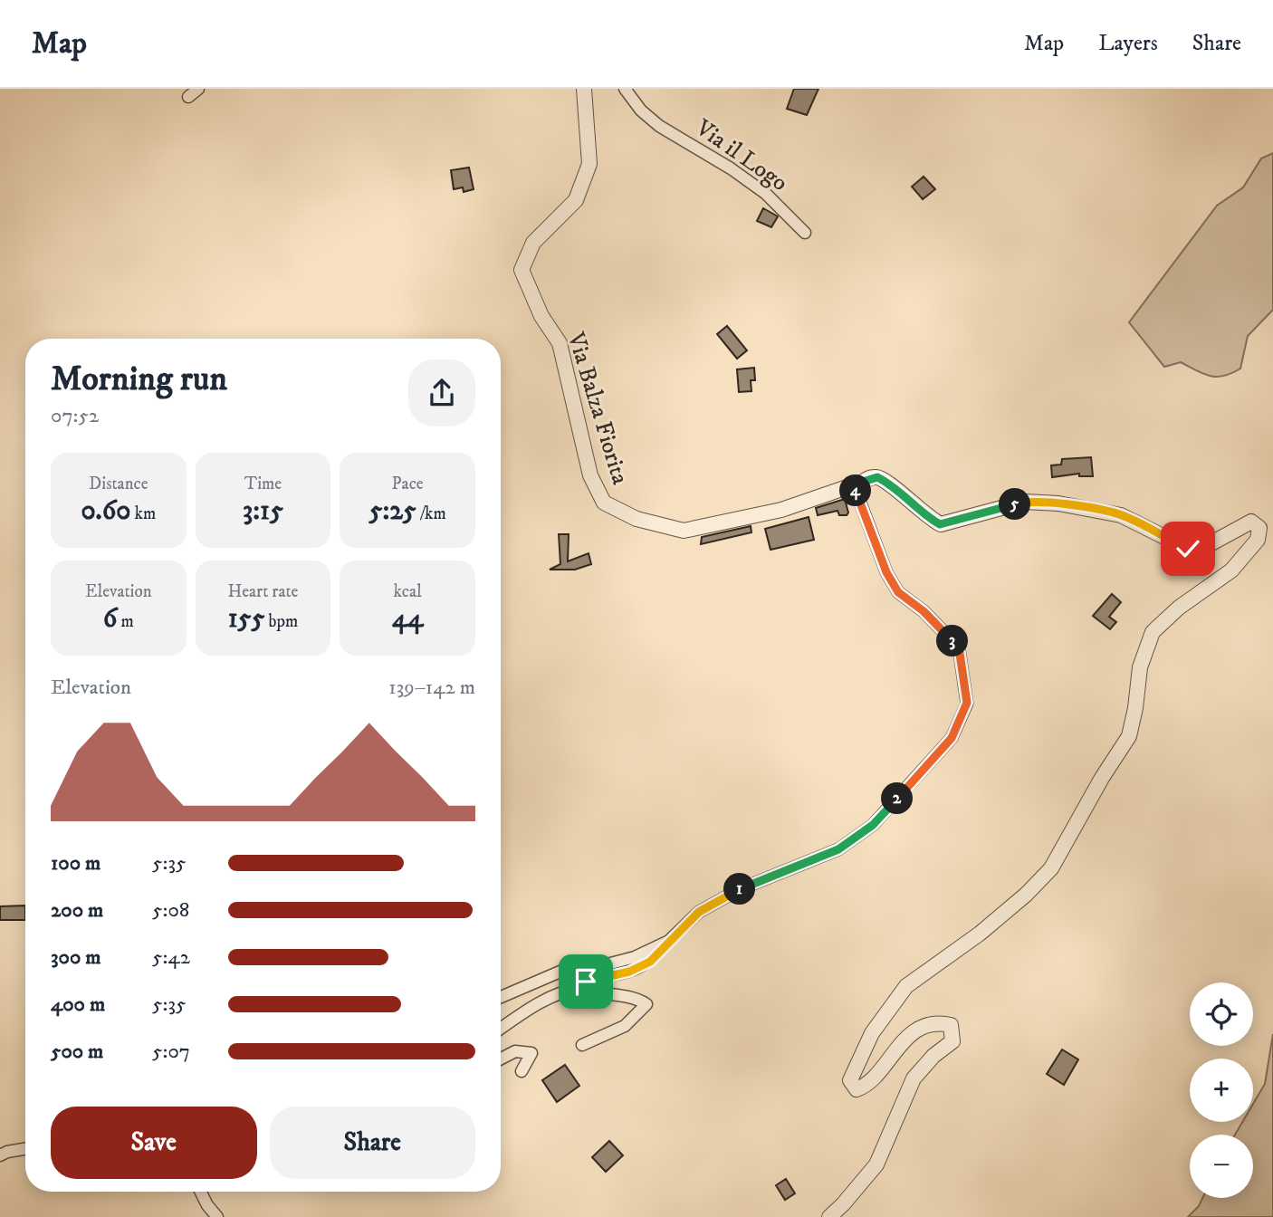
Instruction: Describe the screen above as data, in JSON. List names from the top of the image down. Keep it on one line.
{"streets":{"street":["Via il Logo","Via Balza Fiorita"]},"page":{"header":"Map","nav":["Map","Layers","Share"],"heading":["Morning run","07:52"],"stats":[["Distance","0.60 km"],["Time","3:15"],["Pace","5:25 /km"],["Elevation","6 m"],["Heart rate","155 bpm"],["kcal","44"]],"pins":["4","5","3","2","1"],"chart":["Elevation","139–142 m"],"list":[{"name":"100 m","note":"5:35"},{"name":"200 m","note":"5:08"},{"name":"300 m","note":"5:42"},{"name":"400 m","note":"5:35"},{"name":"500 m","note":"5:07"}],"map_buttons":["+","−"],"buttons":["Save","Share"]}}
